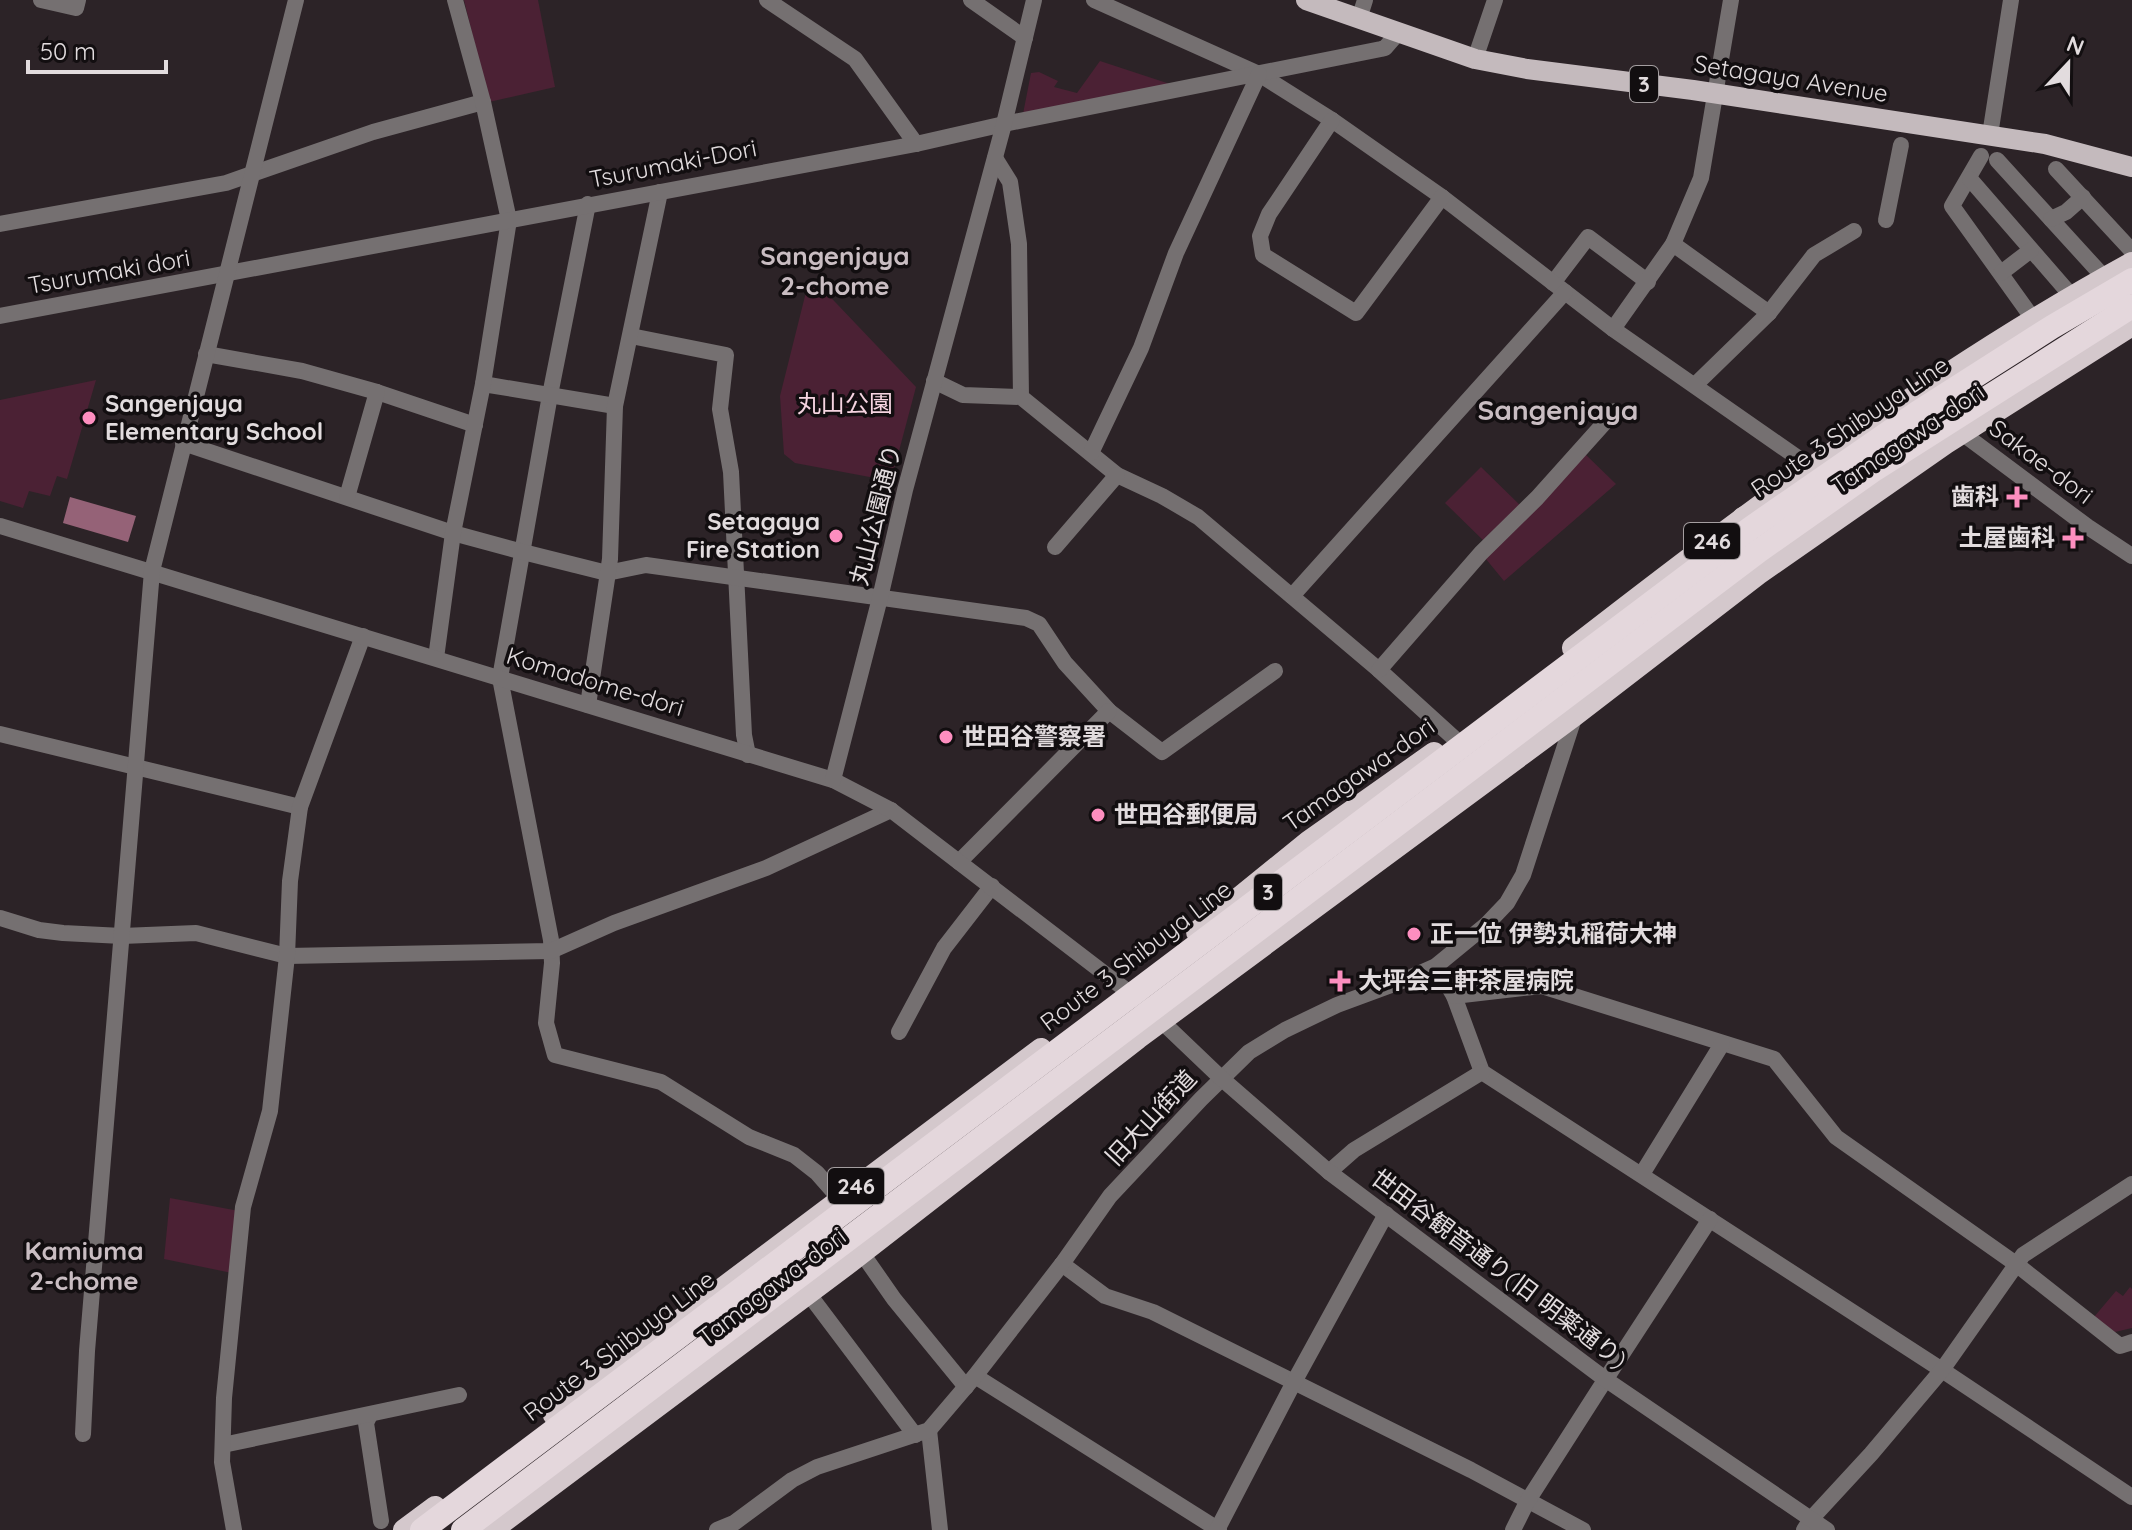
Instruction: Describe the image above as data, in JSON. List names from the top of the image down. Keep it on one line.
{"streets":{"highway":["3","Route 3 Shibuya Line","Tamagawa-dori","246"],"main road":["Setagaya Avenue"],"street":["Tsurumaki-Dori","Tsurumaki dori","Sakae-dori","丸山公園通り","Komadome-dori","旧大山街道","世田谷観音通り(旧 明薬通り)"]},"crossings":[["Setagaya Avenue","Tsurumaki-Dori"],["Tsurumaki-Dori","Tsurumaki dori"],["Tsurumaki-Dori","丸山公園通り"],["Tamagawa-dori","Sakae-dori"],["Tamagawa-dori","246"],["Tamagawa-dori","Komadome-dori"],["Tamagawa-dori","旧大山街道"],["Tamagawa-dori","世田谷観音通り(旧 明薬通り)"],["丸山公園通り","Komadome-dori"],["Komadome-dori","世田谷観音通り(旧 明薬通り)"],["旧大山街道","世田谷観音通り(旧 明薬通り)"]],"districts":["Sangenjaya 2-chome","Sangenjaya","Kamiuma 2-chome"],"parks":["丸山公園"],"places":{"other":["Sangenjaya Elementary School","Setagaya Fire Station","世田谷警察署","世田谷郵便局","正一位 伊勢丸稲荷大神"],"health":["歯科","土屋歯科","大坪会三軒茶屋病院"]},"scale_bar":"50 m","north":"top"}
